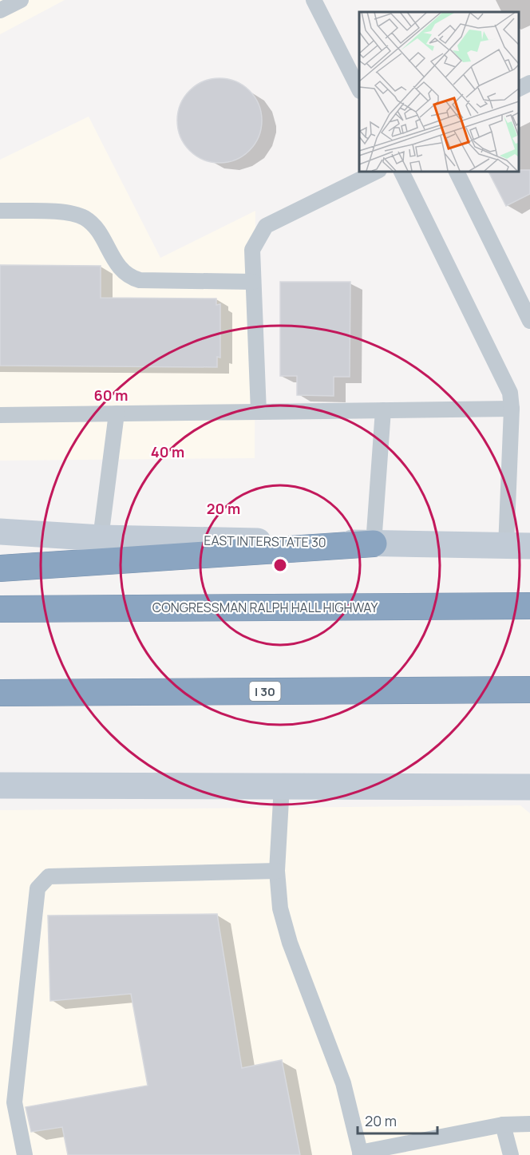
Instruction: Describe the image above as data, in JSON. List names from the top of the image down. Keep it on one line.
{"streets":{"highway":["CONGRESSMAN RALPH HALL HIGHWAY","I 30"],"main road":["EAST INTERSTATE 30"]},"scale_bar":"20 m","rings":["60 m","40 m","20 m"]}
